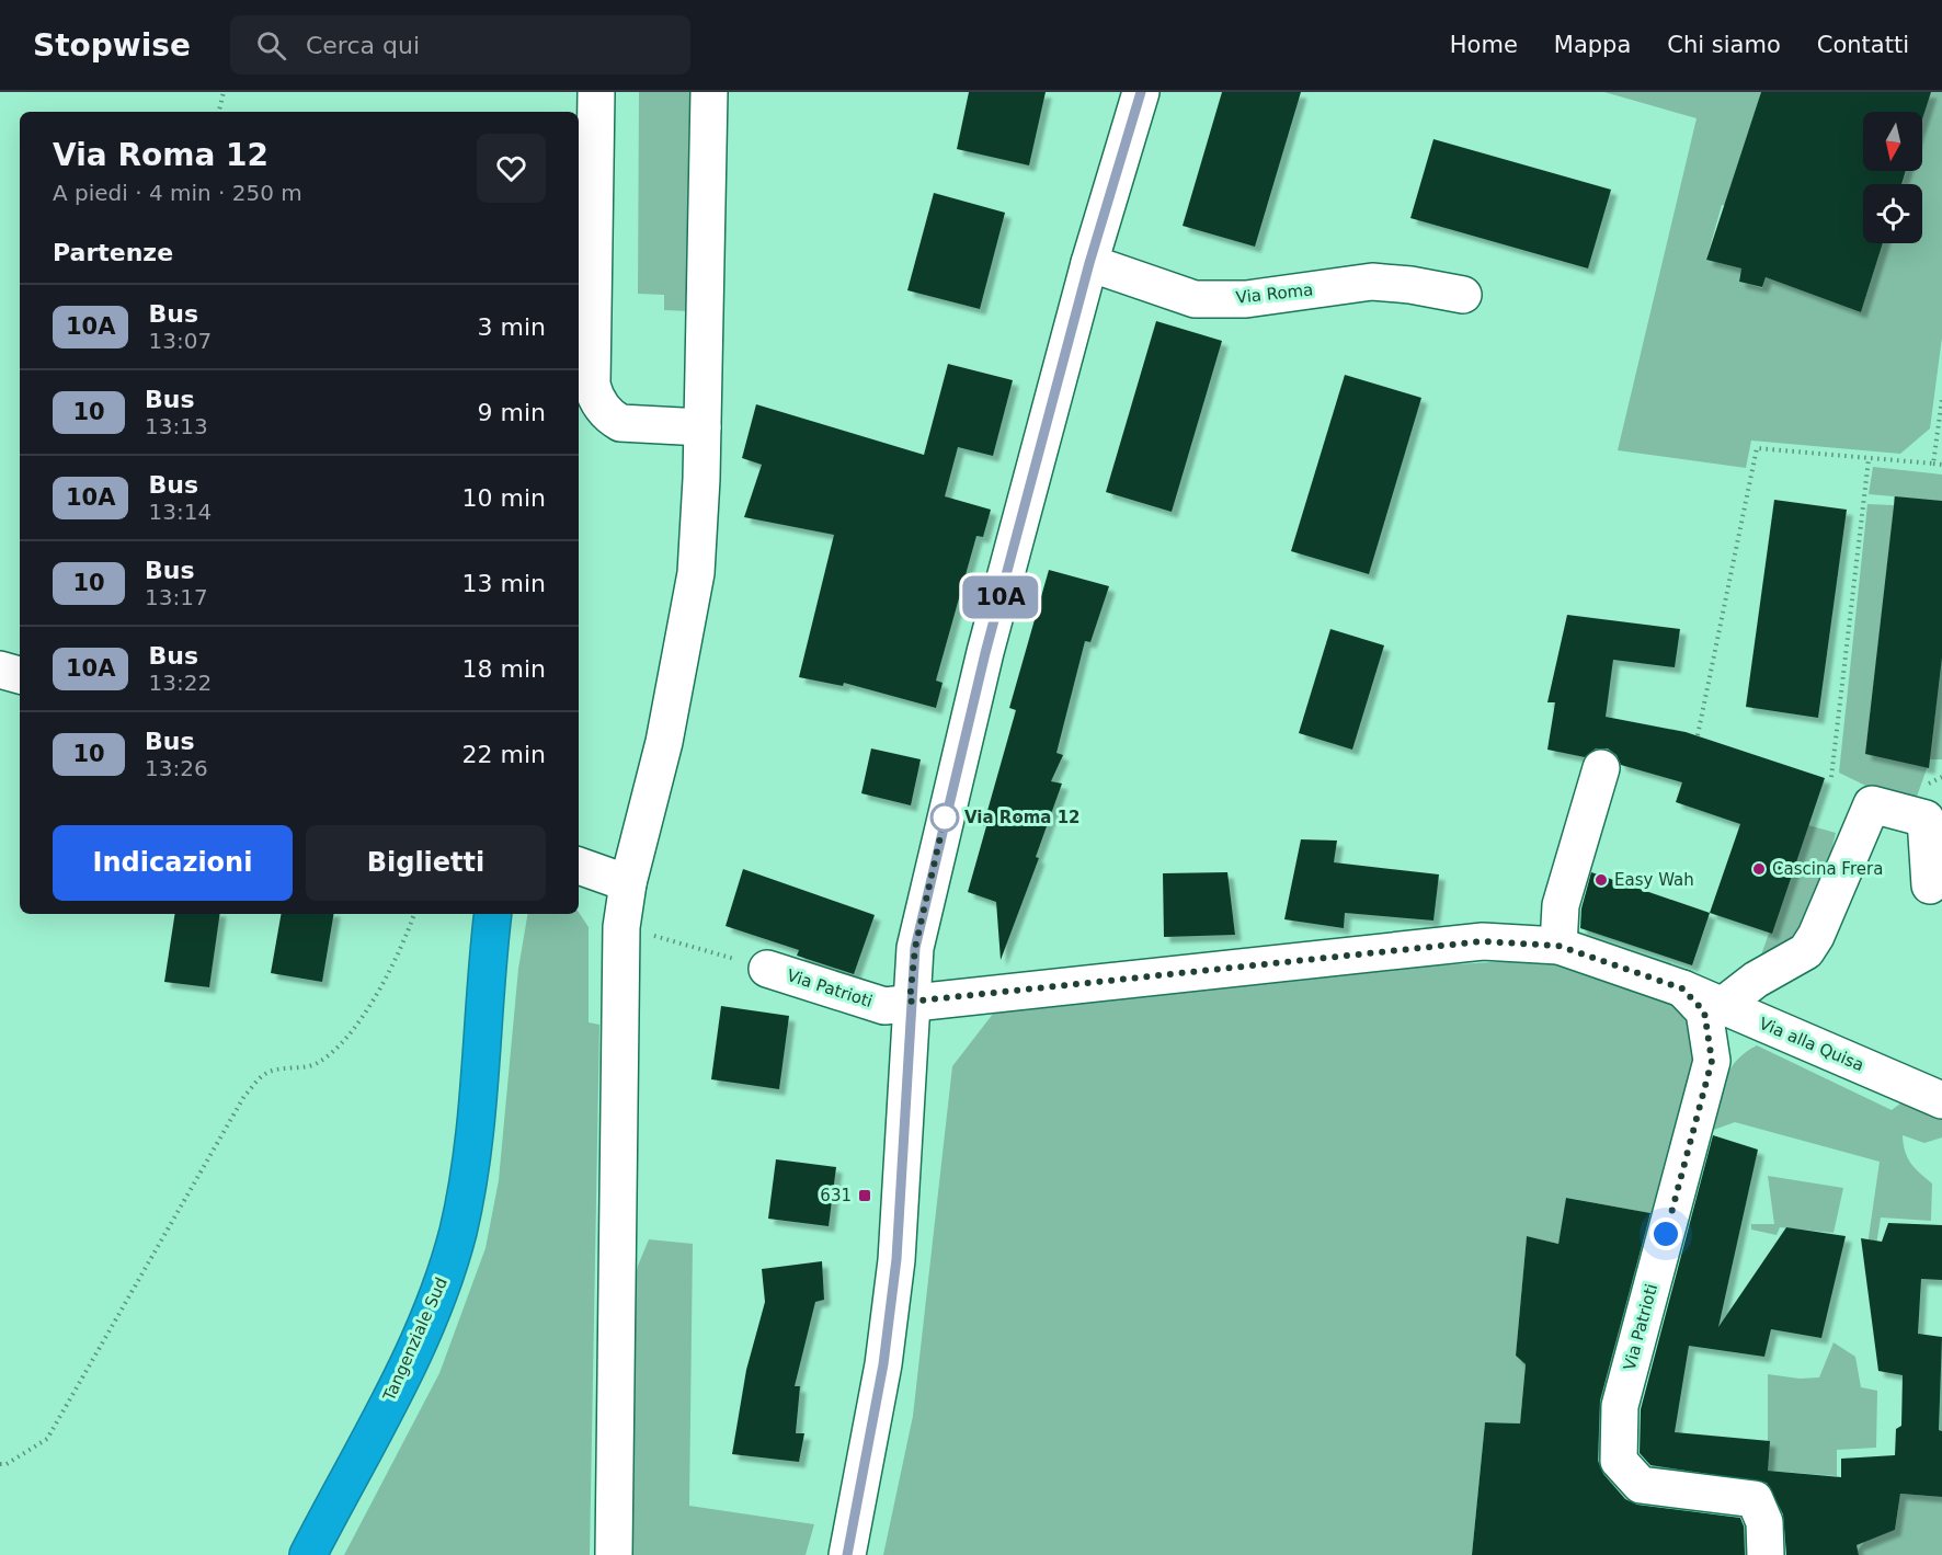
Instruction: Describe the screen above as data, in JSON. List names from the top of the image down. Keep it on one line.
{"streets":{"highway":["Tangenziale Sud"],"street":["Via Roma","Via Patrioti","Via alla Quisa"]},"crossings":[["Via Patrioti","Via alla Quisa"]],"places":{"other":["Via Roma 12","Cascina Frera","Easy Wah"],"transit":["631"]},"lines":["bus line 10A"],"north":"bottom","page":{"header":"Stopwise","search":"Cerca qui","nav":["Home","Mappa","Chi siamo","Contatti"],"on_map":"10A","heading":[["Via Roma 12","A piedi · 4 min · 250 m"],"Partenze"],"list":[{"mark":"10A","name":"Bus","note":"13:07","value":"3 min"},{"mark":"10","name":"Bus","note":"13:13","value":"9 min"},{"mark":"10A","name":"Bus","note":"13:14","value":"10 min"},{"mark":"10","name":"Bus","note":"13:17","value":"13 min"},{"mark":"10A","name":"Bus","note":"13:22","value":"18 min"},{"mark":"10","name":"Bus","note":"13:26","value":"22 min"}],"buttons":["Indicazioni","Biglietti"]}}
